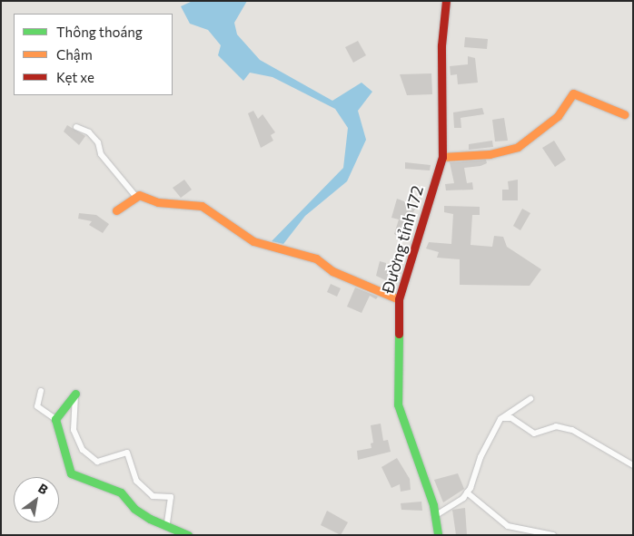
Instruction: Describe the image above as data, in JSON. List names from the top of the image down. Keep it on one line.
{"streets":{"street":["Đường tỉnh 172"]},"legend":["Thông thoáng","Chậm","Kẹt xe"],"north":"top right"}
